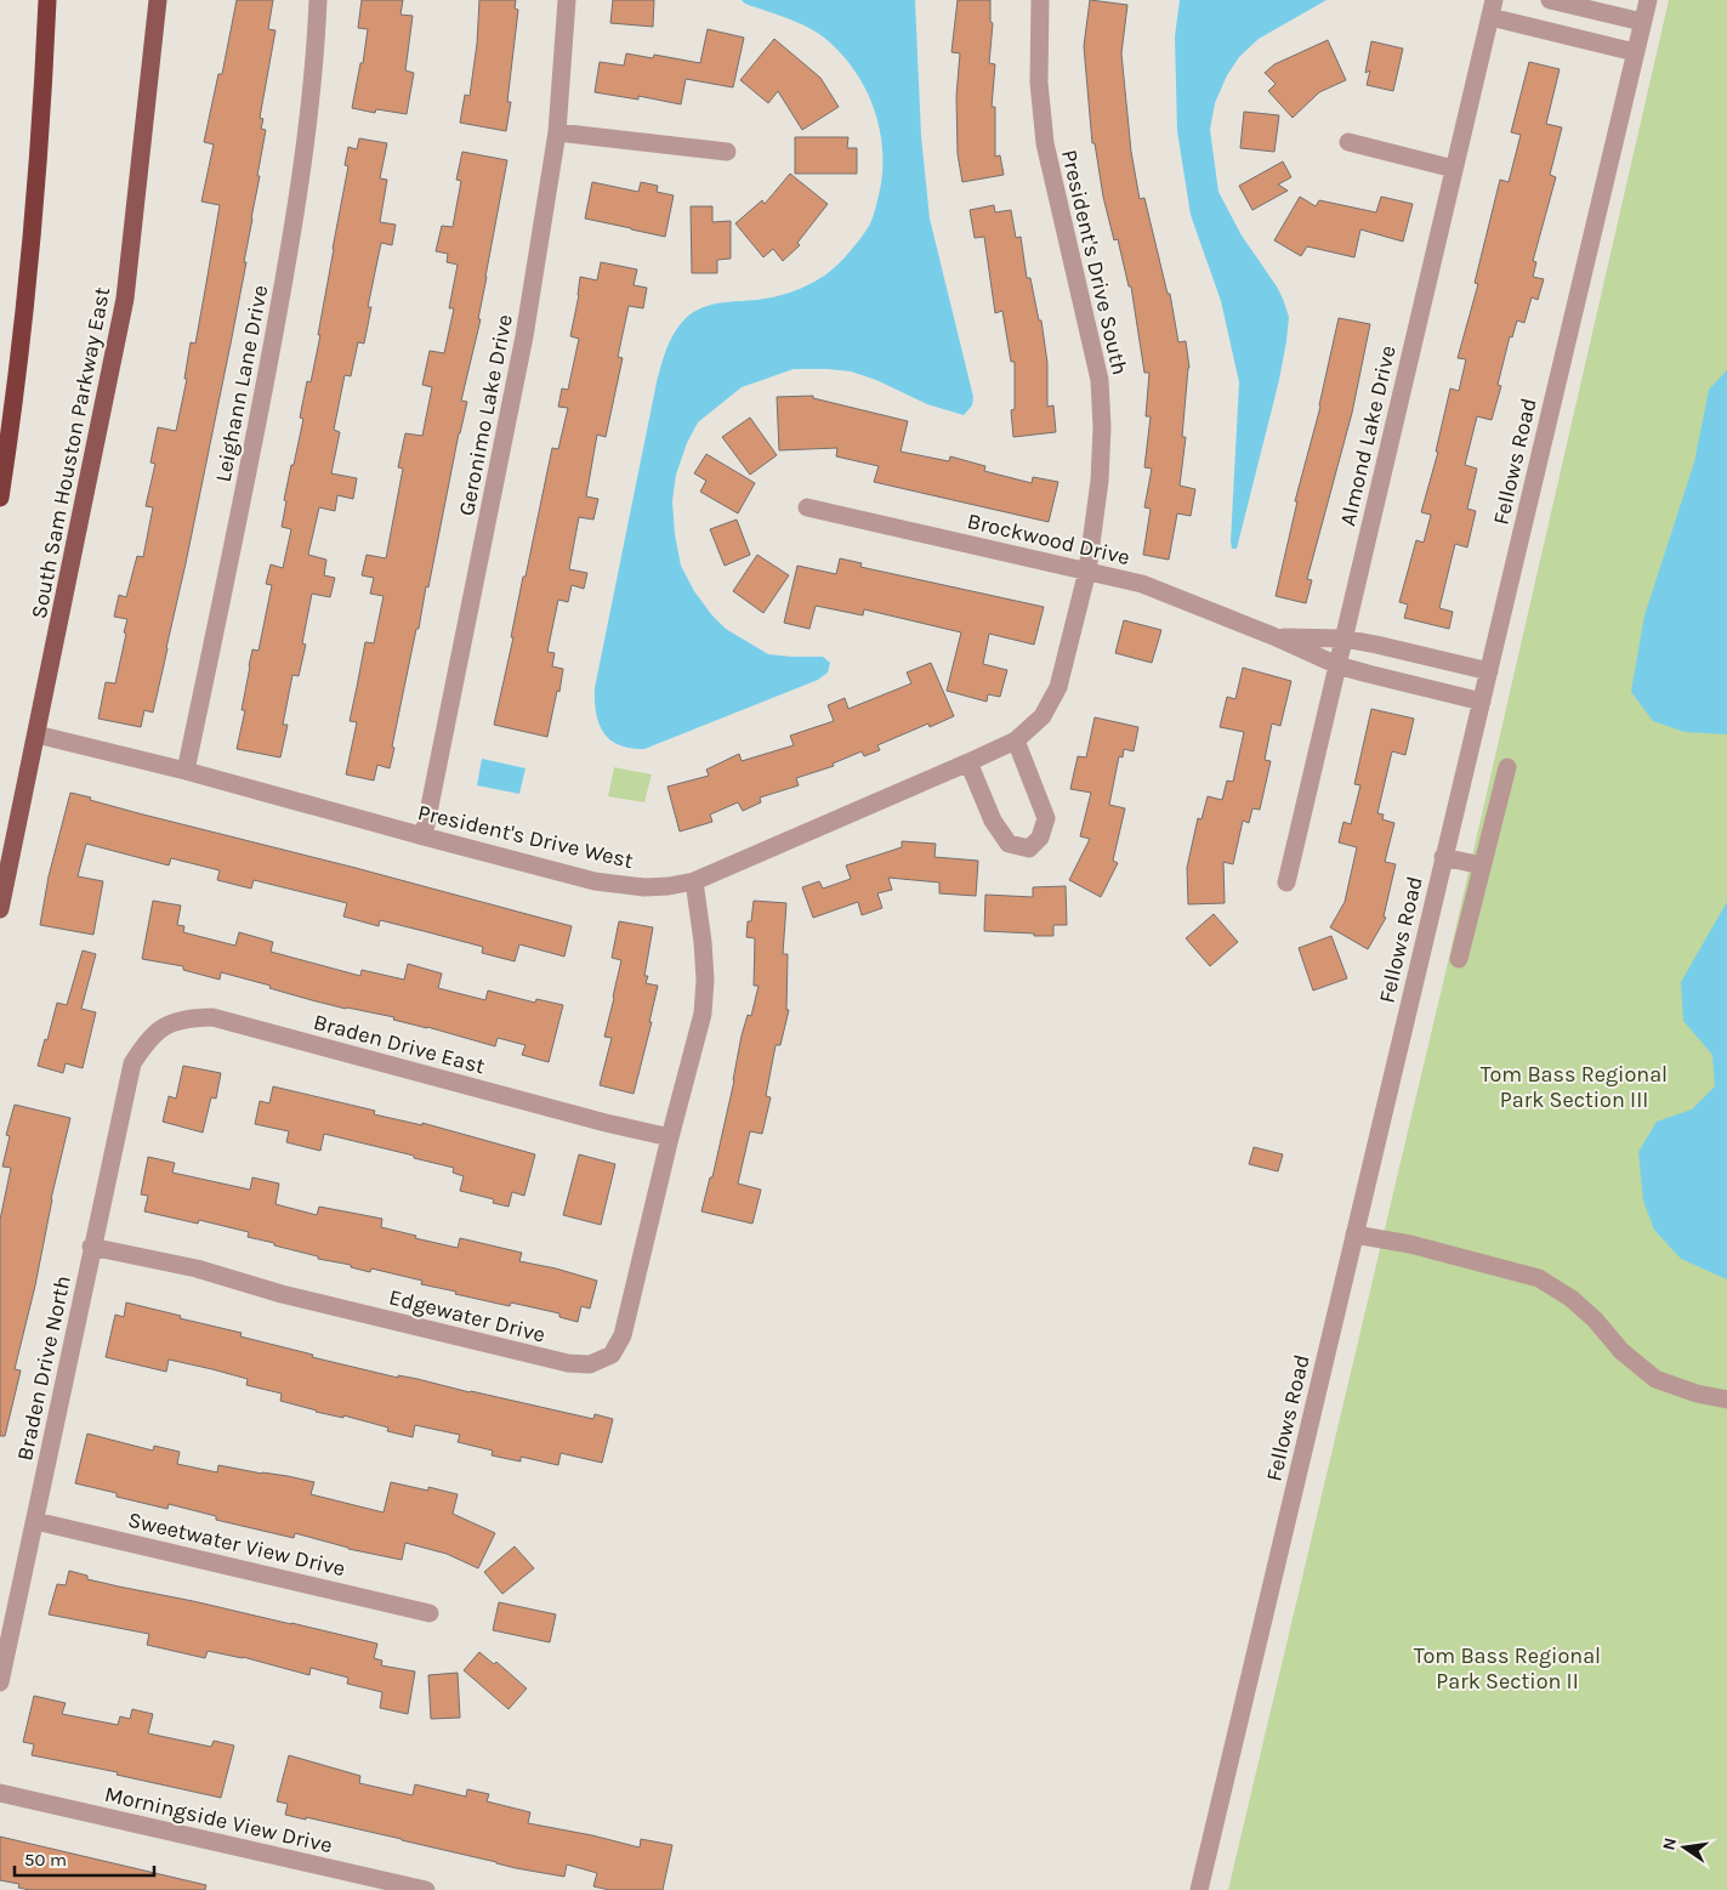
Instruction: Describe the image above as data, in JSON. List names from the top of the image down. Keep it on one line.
{"streets":{"main road":["South Sam Houston Parkway East"],"street":["President's Drive South","Leighann Lane Drive","Geronimo Lake Drive","Almond Lake Drive","Fellows Road","Brockwood Drive","President's Drive West","Braden Drive East","Edgewater Drive","Braden Drive North","Sweetwater View Drive","Morningside View Drive"]},"crossings":[["President's Drive South","Brockwood Drive"],["President's Drive South","President's Drive West"],["Leighann Lane Drive","President's Drive West"],["Geronimo Lake Drive","President's Drive West"],["Almond Lake Drive","Brockwood Drive"],["South Sam Houston Parkway East","President's Drive West"],["Fellows Road","Brockwood Drive"],["Brockwood Drive","President's Drive West"],["President's Drive West","Edgewater Drive"],["Braden Drive East","Edgewater Drive"],["Braden Drive East","Braden Drive North"],["Edgewater Drive","Braden Drive North"],["Braden Drive North","Sweetwater View Drive"]],"parks":["Tom Bass Regional Park Section III","Tom Bass Regional Park Section II"],"scale_bar":"50 m","north":"left"}
